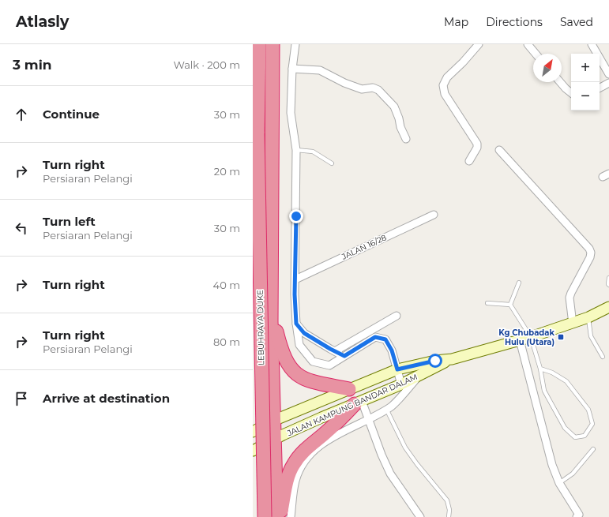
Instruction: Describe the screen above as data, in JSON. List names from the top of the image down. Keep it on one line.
{"streets":{"highway":["LEBUHRAYA DUKE"],"street":["JALAN 16/28","JALAN KAMPUNG BANDAR DALAM"]},"places":{"transit":["Kg Chubadak Hulu (Utara)"]},"north":"top right","page":{"header":"Atlasly","nav":["Map","Directions","Saved"],"heading":["3 min","Walk · 200 m"],"map_buttons":["+","−"],"list":[["Continue","30 m"],["Turn right","Persiaran Pelangi","20 m"],["Turn left","Persiaran Pelangi","30 m"],["Turn right","40 m"],["Turn right","Persiaran Pelangi","80 m"],"Arrive at destination"]}}
